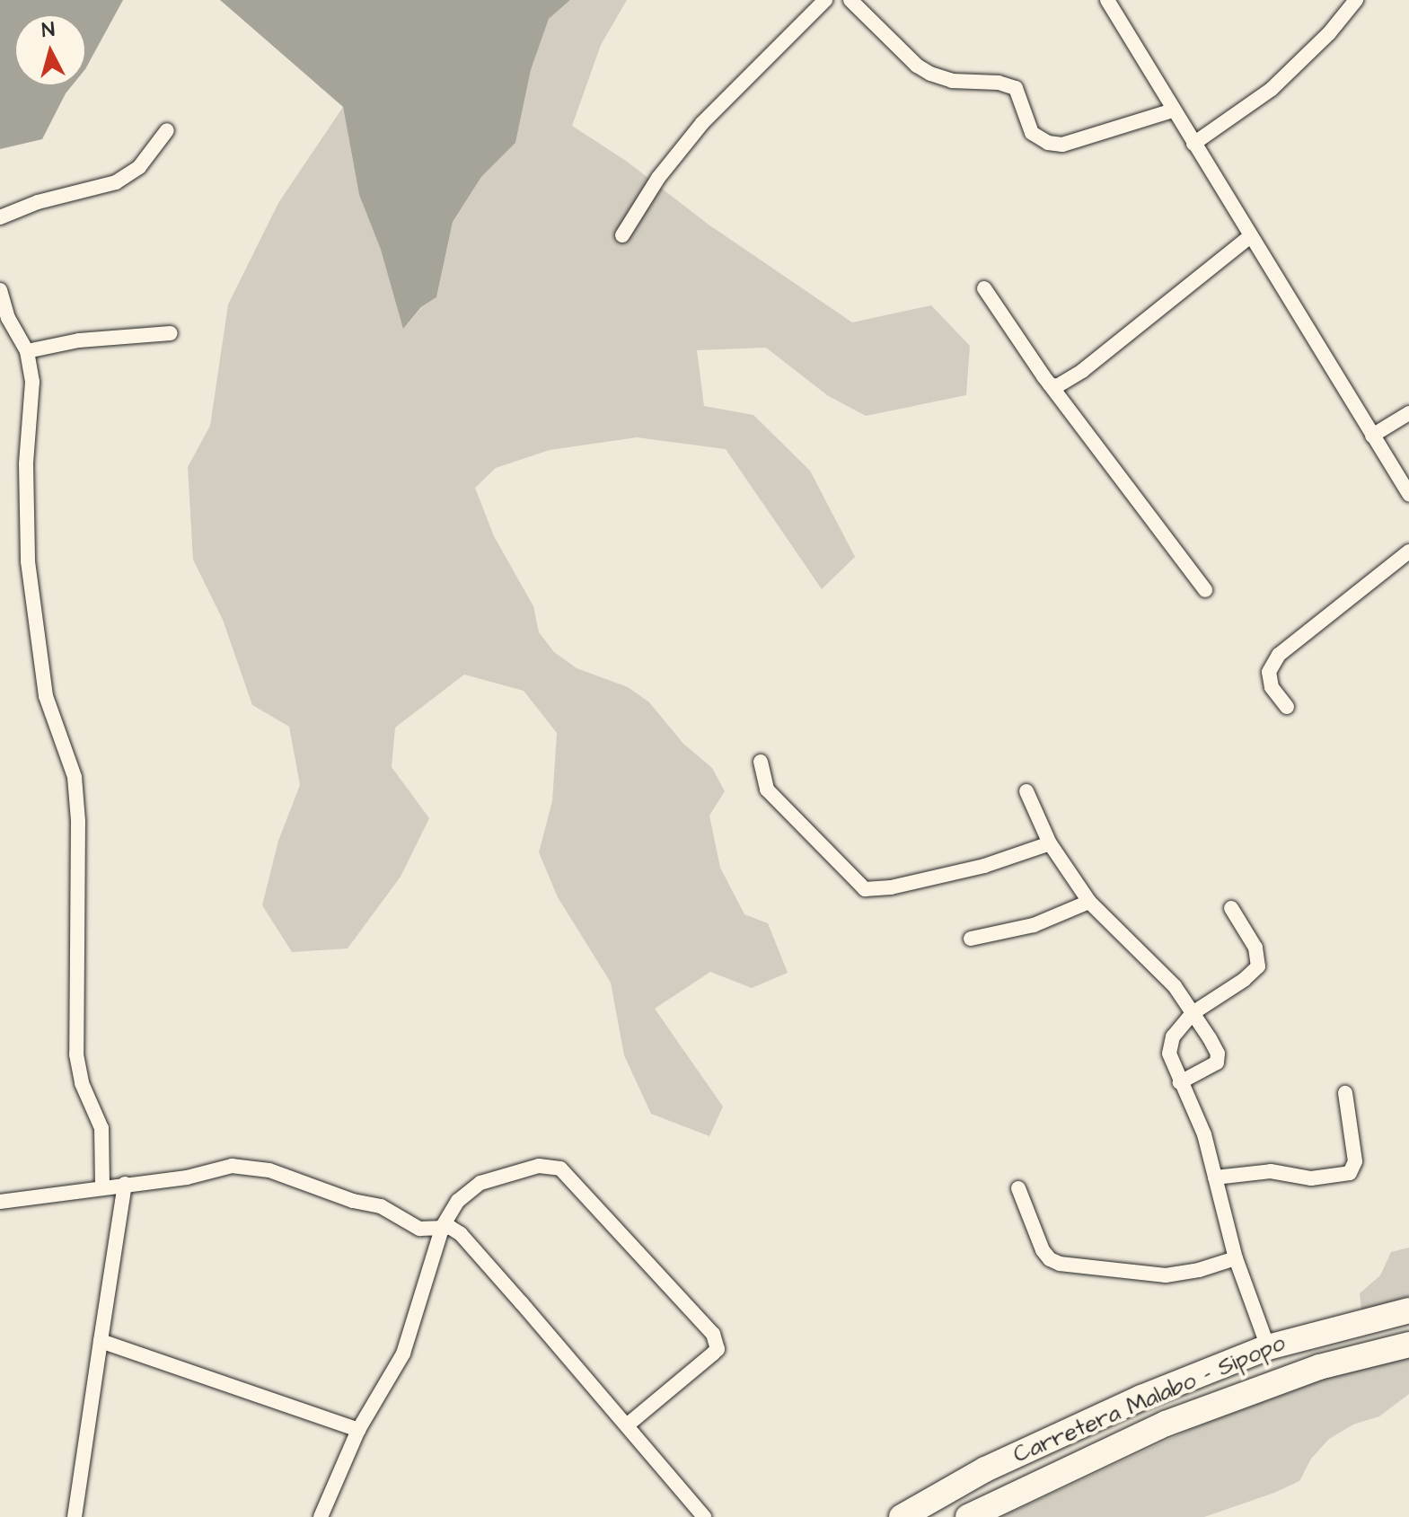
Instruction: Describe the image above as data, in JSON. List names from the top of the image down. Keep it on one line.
{"streets":{"highway":["Carretera Malabo - Sipopo"]},"north":"top"}
